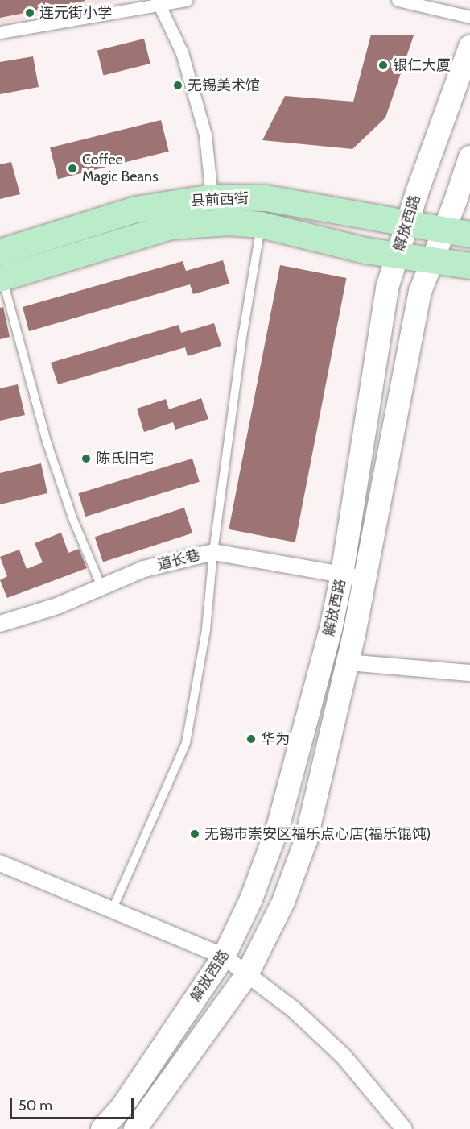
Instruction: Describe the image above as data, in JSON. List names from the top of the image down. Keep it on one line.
{"streets":{"main road":["县前西街","解放西路"],"street":["道长巷"]},"crossings":[["县前西街","解放西路"],["解放西路","道长巷"]],"places":["连元街小学","银仁大厦","无锡美术馆","Coffee Magic Beans","陈氏旧宅","华为","无锡市崇安区福乐点心店(福乐馄饨)"],"scale_bar":"50 m"}
